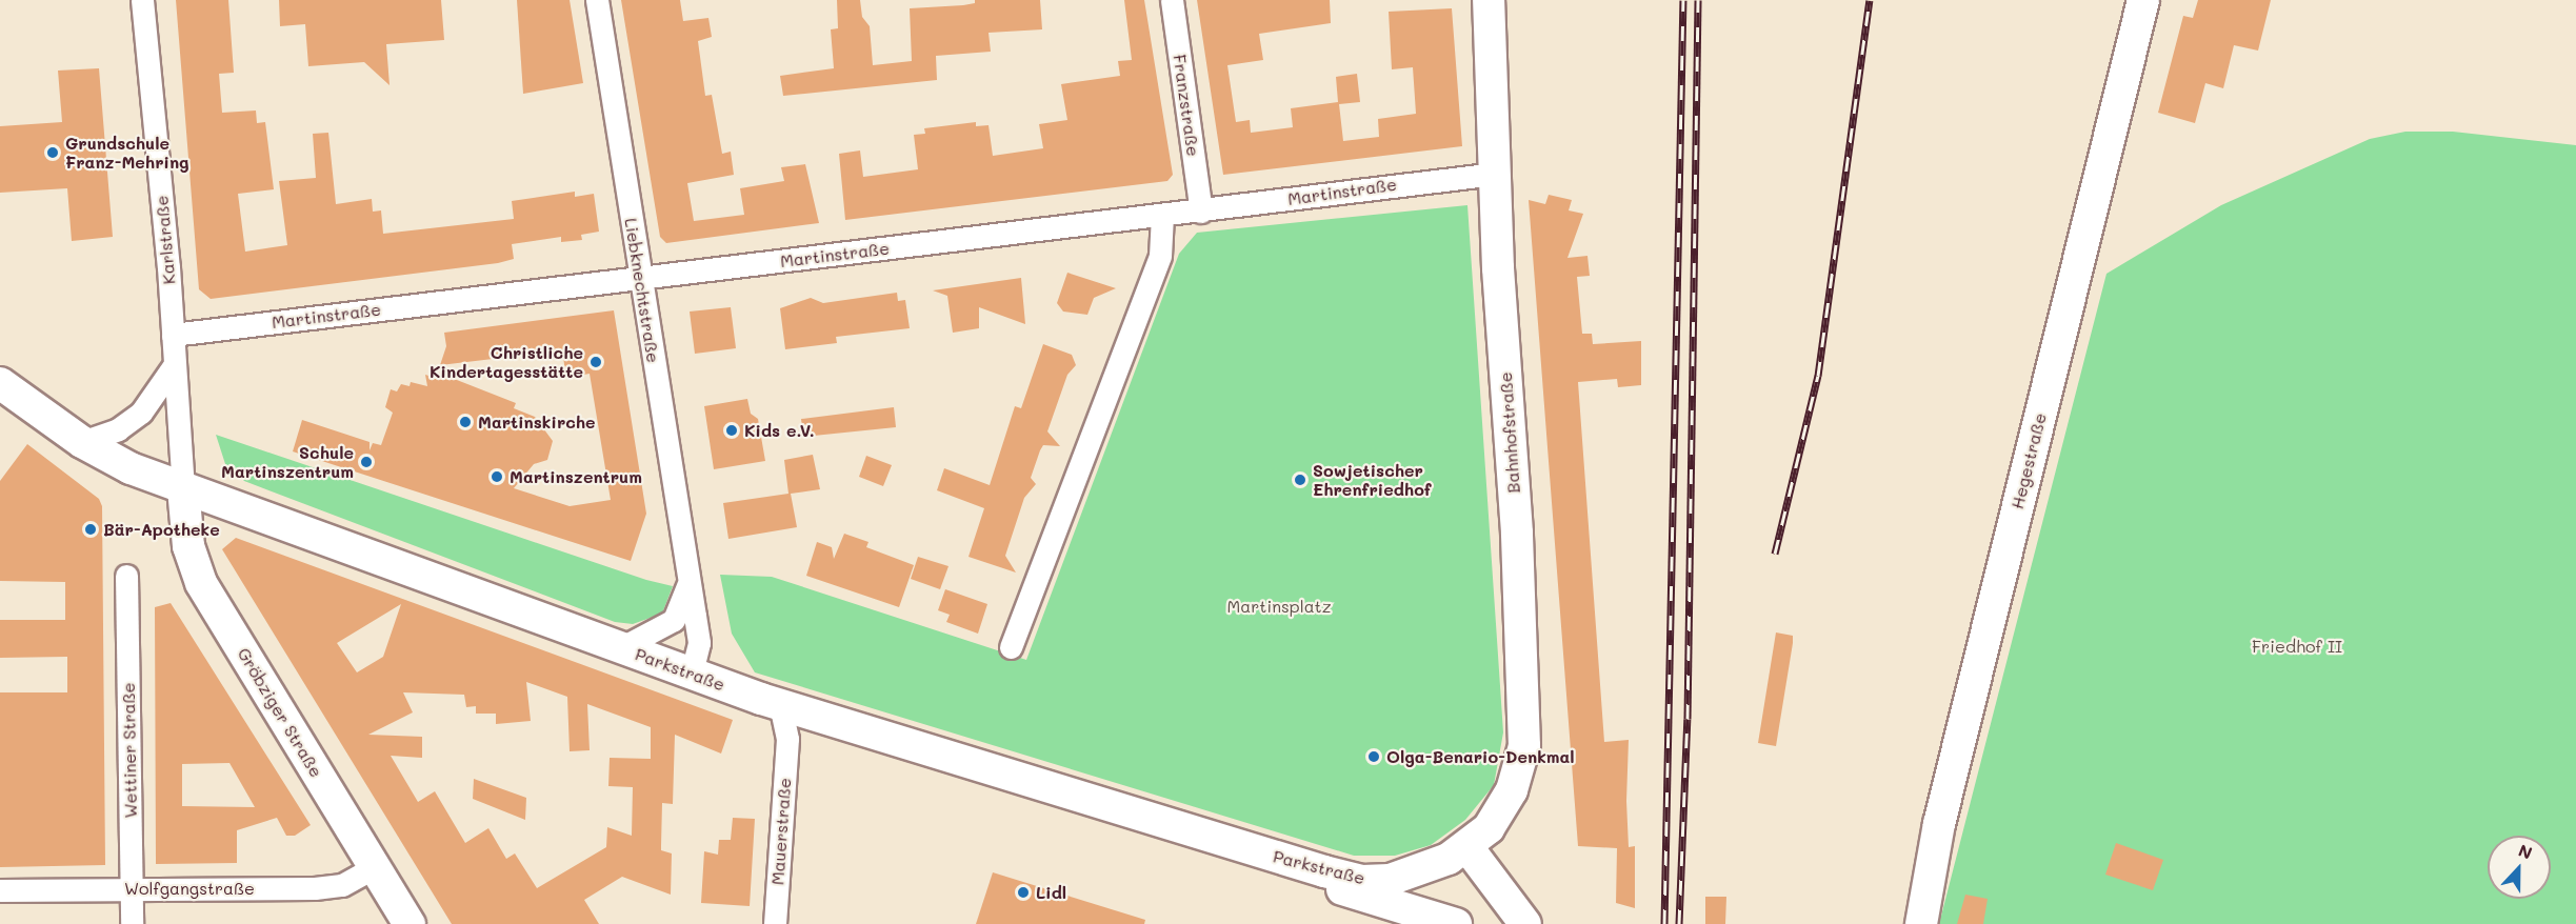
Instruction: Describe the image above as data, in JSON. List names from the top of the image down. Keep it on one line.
{"streets":{"main road":["Bahnhofstraße","Hegestraße","Parkstraße","Gröbziger Straße"],"street":["Franzstraße","Martinstraße","Karlstraße","Liebknechtstraße","Wettiner Straße","Mauerstraße","Wolfgangstraße"]},"crossings":[["Franzstraße","Martinstraße"],["Martinstraße","Karlstraße"],["Martinstraße","Liebknechtstraße"],["Martinstraße","Bahnhofstraße"],["Karlstraße","Parkstraße"],["Karlstraße","Gröbziger Straße"],["Liebknechtstraße","Parkstraße"],["Bahnhofstraße","Parkstraße"],["Parkstraße","Gröbziger Straße"],["Parkstraße","Mauerstraße"],["Gröbziger Straße","Wolfgangstraße"],["Wettiner Straße","Wolfgangstraße"]],"parks":["Martinsplatz","Friedhof II"],"places":["Grundschule Franz-Mehring","Christliche Kindertagesstätte","Martinskirche","Kids e.V.","Schule Martinszentrum","Martinszentrum","Sowjetischer Ehrenfriedhof","Bär-Apotheke","Olga-Benario-Denkmal","Lidl"],"north":"top"}
